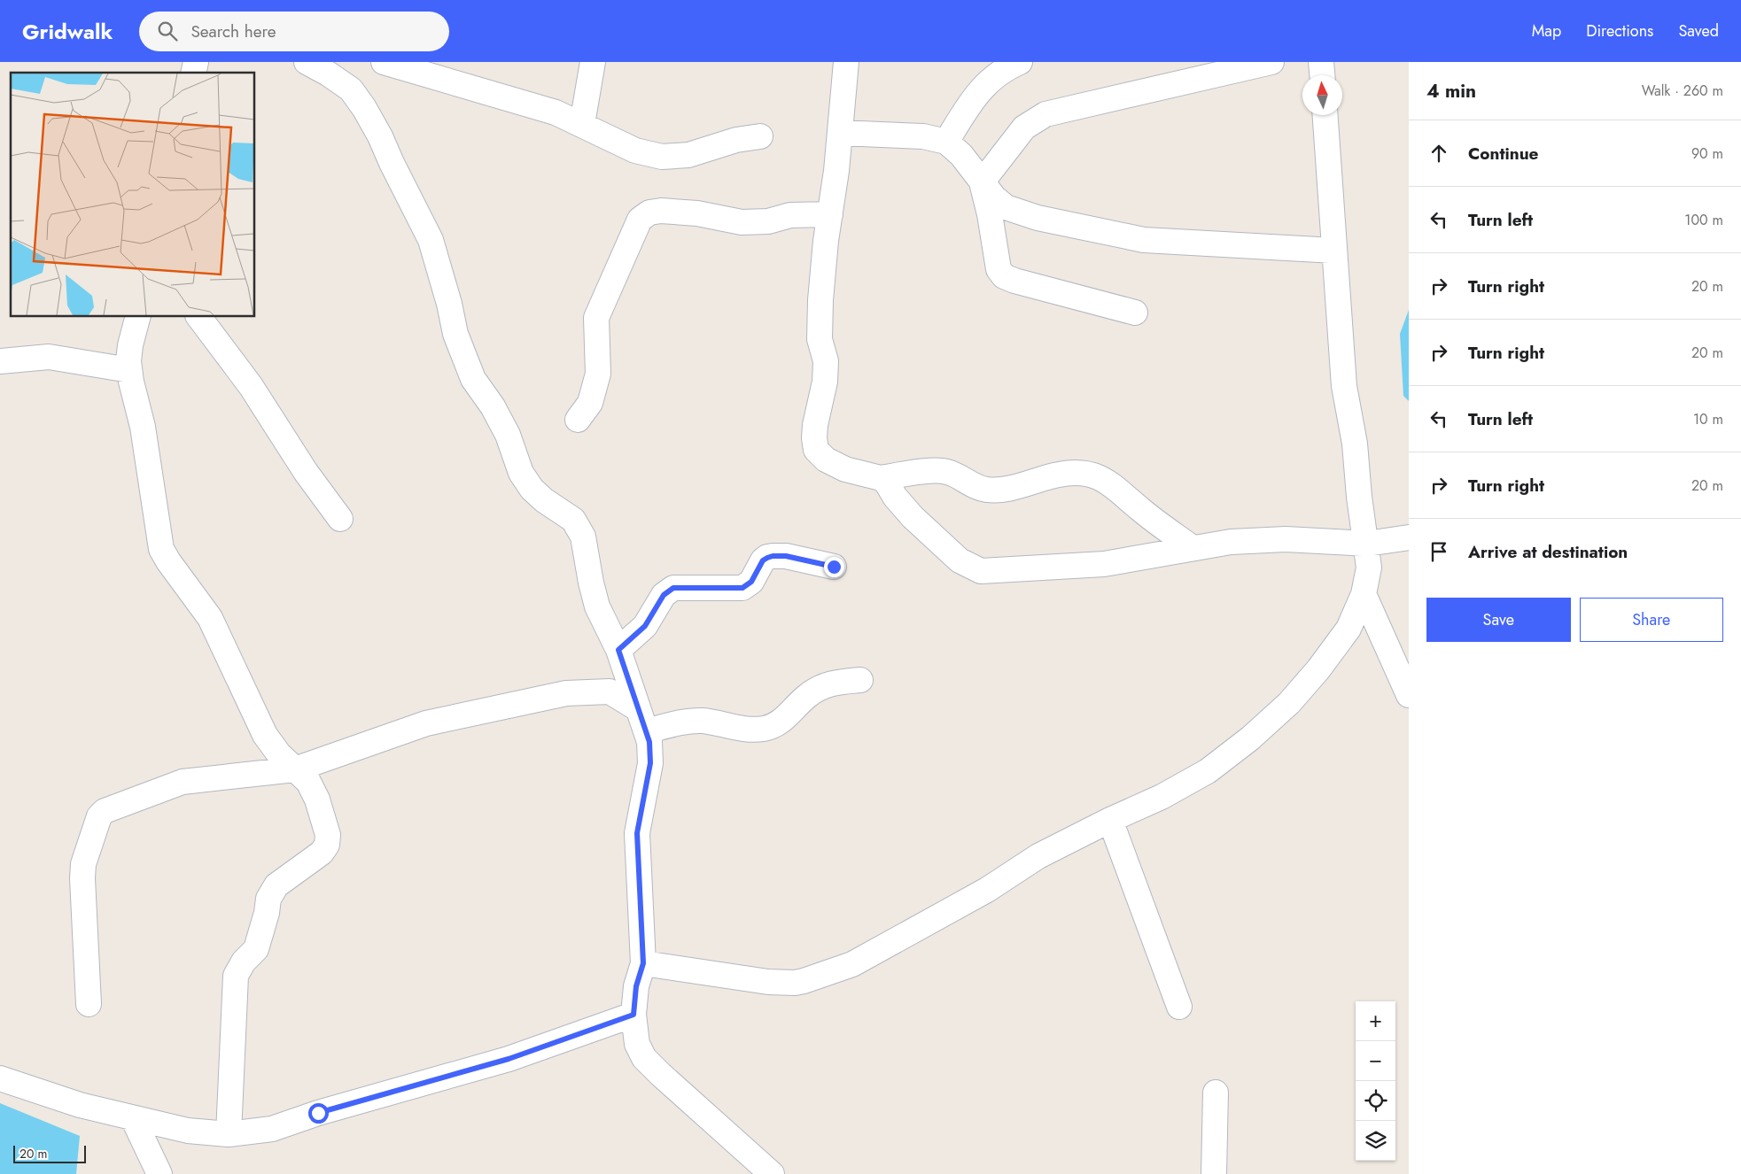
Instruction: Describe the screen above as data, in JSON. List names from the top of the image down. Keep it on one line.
{"scale_bar":"20 m","north":"top","page":{"header":"Gridwalk","search":"Search here","nav":["Map","Directions","Saved"],"heading":["4 min","Walk · 260 m"],"list":[["Continue","90 m"],["Turn left","100 m"],["Turn right","20 m"],["Turn right","20 m"],["Turn left","10 m"],["Turn right","20 m"],"Arrive at destination"],"buttons":["Save","Share"],"map_buttons":["+","−"],"scale":"20 m"}}
